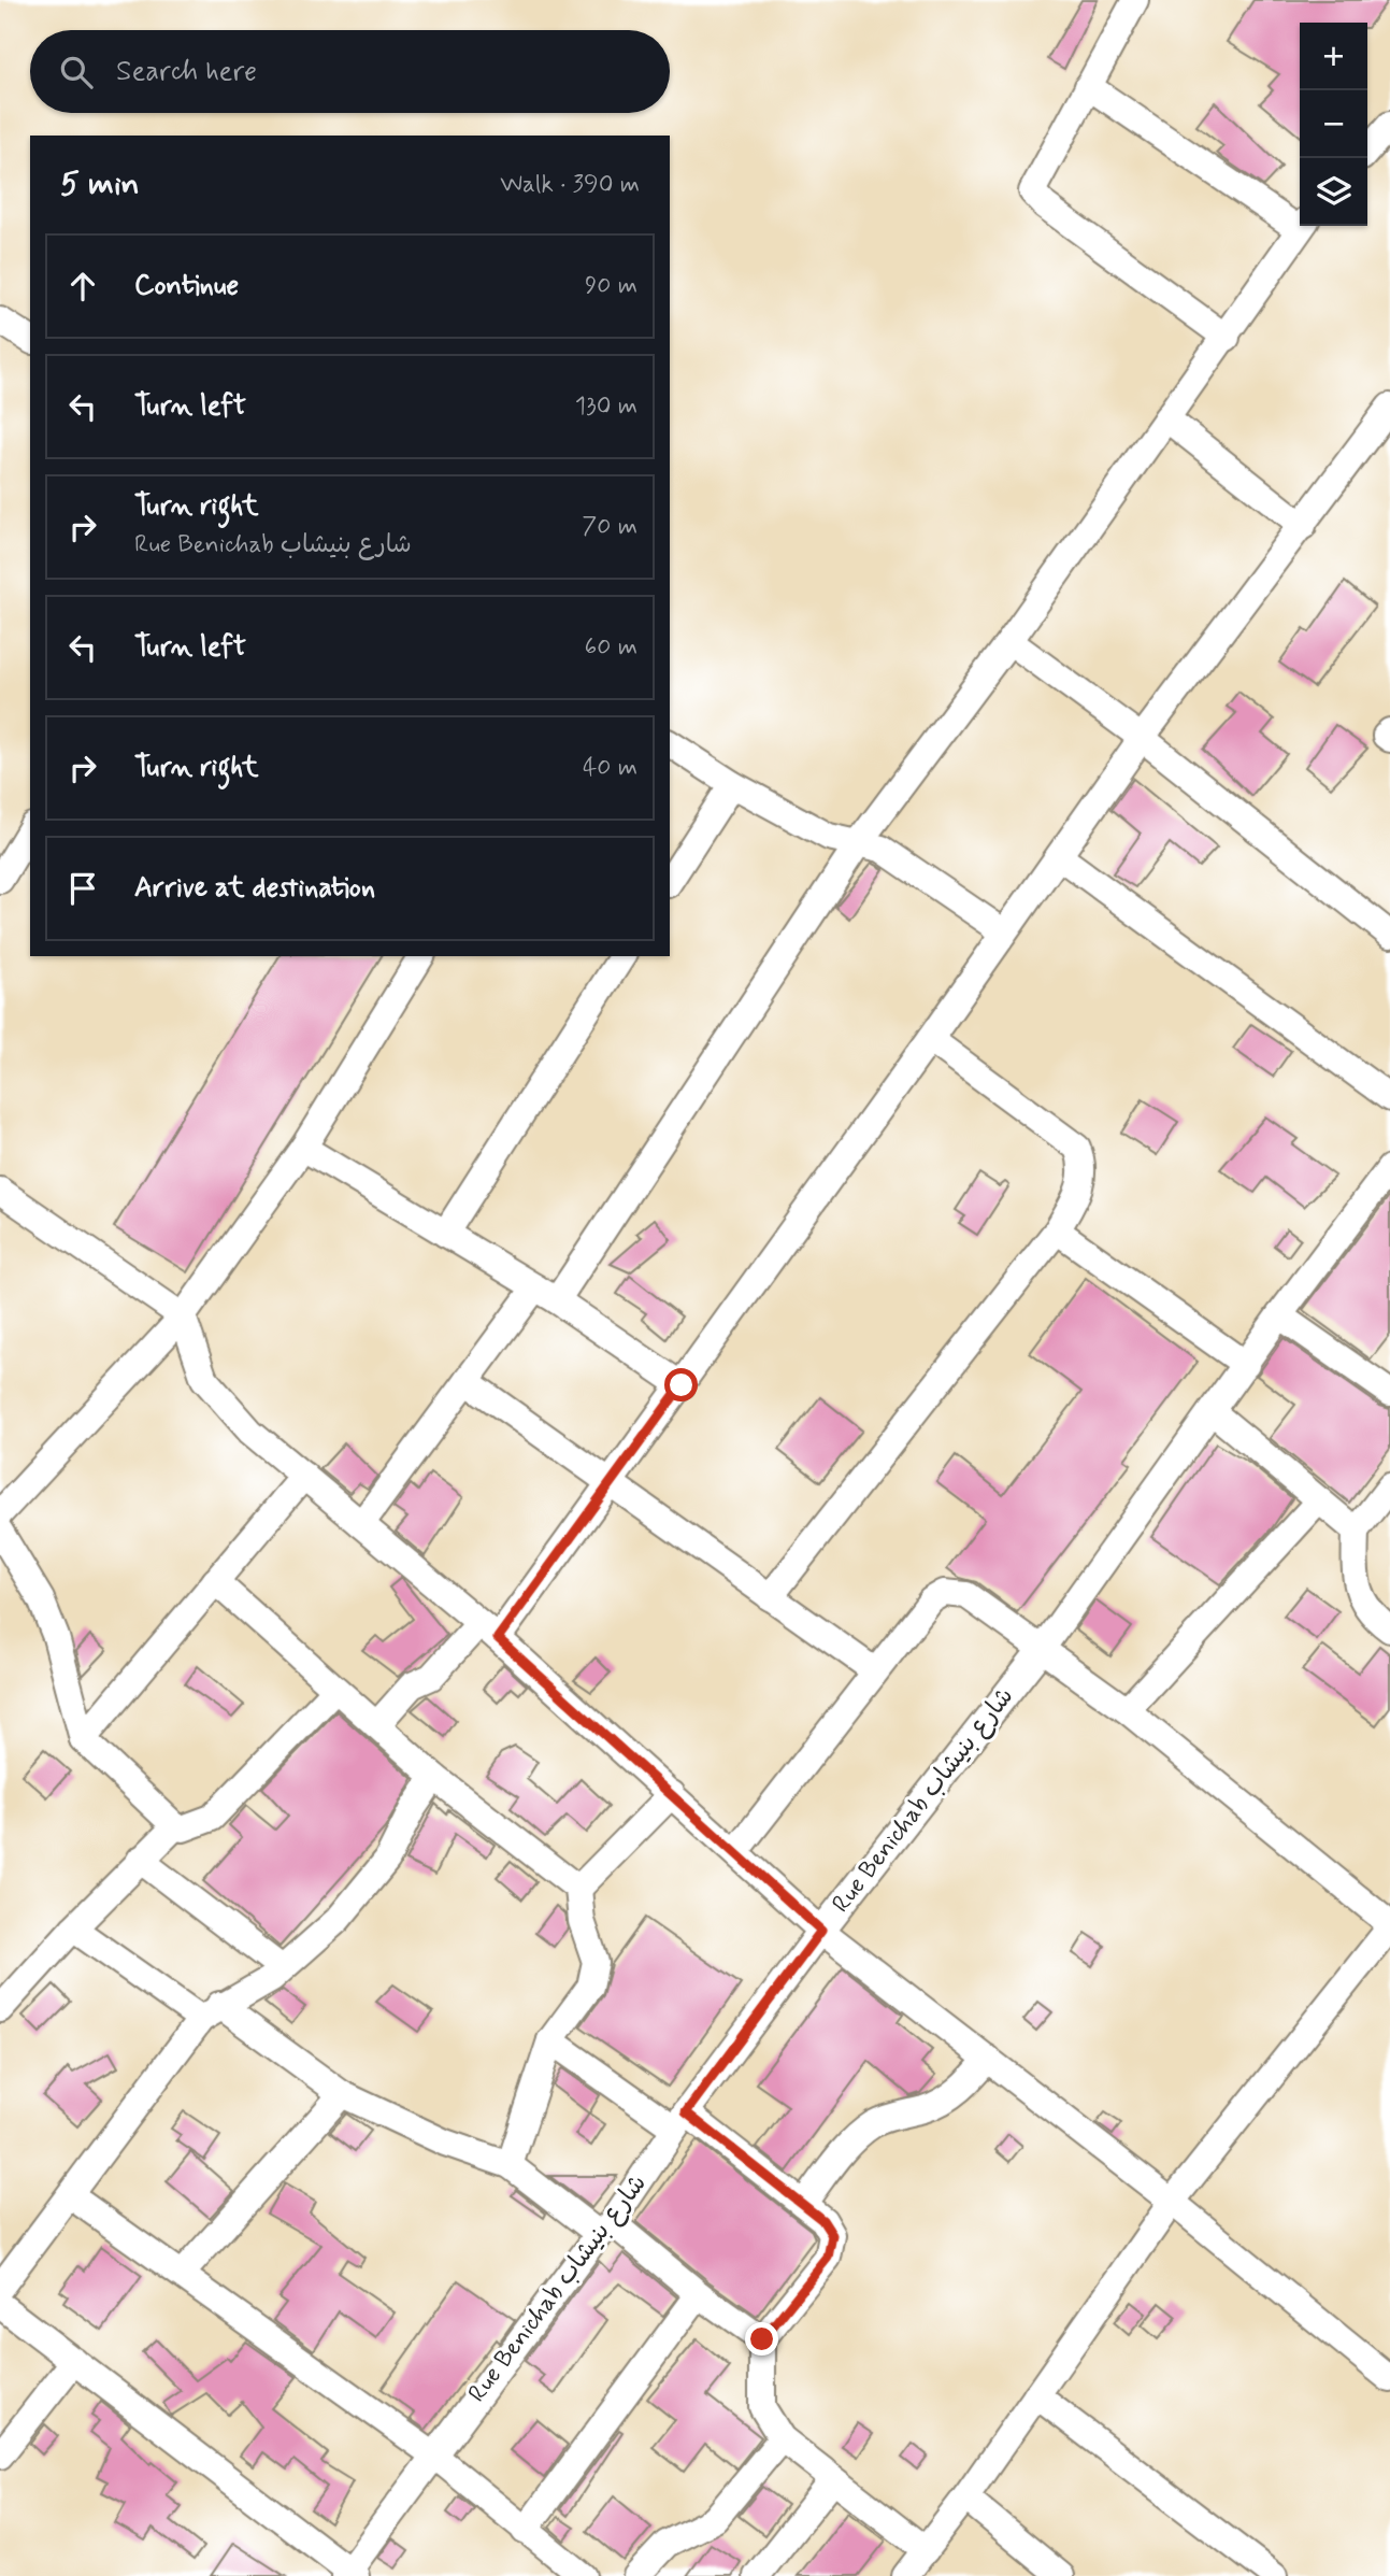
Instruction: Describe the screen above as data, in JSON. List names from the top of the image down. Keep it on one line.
{"streets":{"street":["Rue Benichab شارع بنيشاب"]},"page":{"map_buttons":["+","−"],"search":"Search here","heading":["5 min","Walk · 390 m"],"list":[["Continue","90 m"],["Turn left","130 m"],["Turn right","Rue Benichab شارع بنيشاب","70 m"],["Turn left","60 m"],["Turn right","40 m"],"Arrive at destination"]}}
